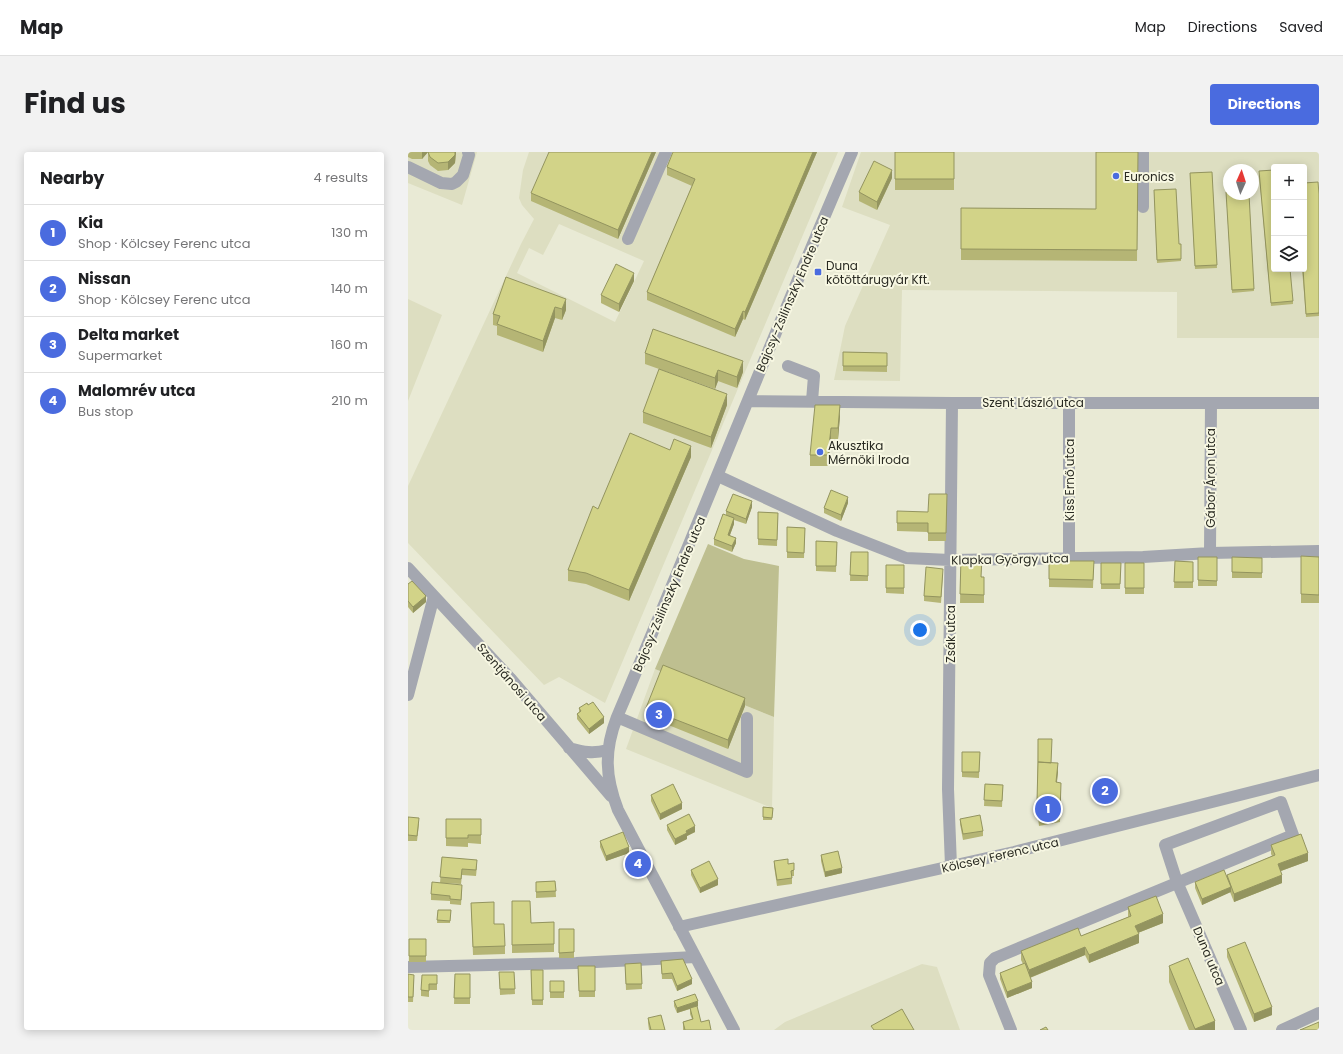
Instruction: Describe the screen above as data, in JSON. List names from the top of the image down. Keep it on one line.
{"streets":{"street":["Bajcsy-Zsilinszky Endre utca","Szent László utca","Gábor Áron utca","Kiss Ernő utca","Klapka György utca","Zsák utca","Szentjánosi utca","Kölcsey Ferenc utca","Duna utca"]},"crossings":[["Bajcsy-Zsilinszky Endre utca","Szent László utca"],["Bajcsy-Zsilinszky Endre utca","Klapka György utca"],["Bajcsy-Zsilinszky Endre utca","Szentjánosi utca"],["Bajcsy-Zsilinszky Endre utca","Kölcsey Ferenc utca"],["Szent László utca","Gábor Áron utca"],["Szent László utca","Kiss Ernő utca"],["Szent László utca","Zsák utca"],["Gábor Áron utca","Klapka György utca"],["Kiss Ernő utca","Klapka György utca"],["Klapka György utca","Zsák utca"],["Zsák utca","Kölcsey Ferenc utca"]],"places":{"other":["Euronics","Akusztika Mérnöki Iroda"],"transit":["Duna kötöttárugyár Kft."]},"north":"top","page":{"header":"Map","nav":["Map","Directions","Saved"],"title":"Find us","buttons":"Directions","heading":["Nearby","4 results"],"map_buttons":["+","−"],"list":[{"mark":"1","name":"Kia","note":"Shop · Kölcsey Ferenc utca","value":"130 m"},{"mark":"2","name":"Nissan","note":"Shop · Kölcsey Ferenc utca","value":"140 m"},{"mark":"3","name":"Delta market","note":"Supermarket","value":"160 m"},{"mark":"4","name":"Malomrév utca","note":"Bus stop","value":"210 m"}],"pins":["3","2","1","4"]}}
